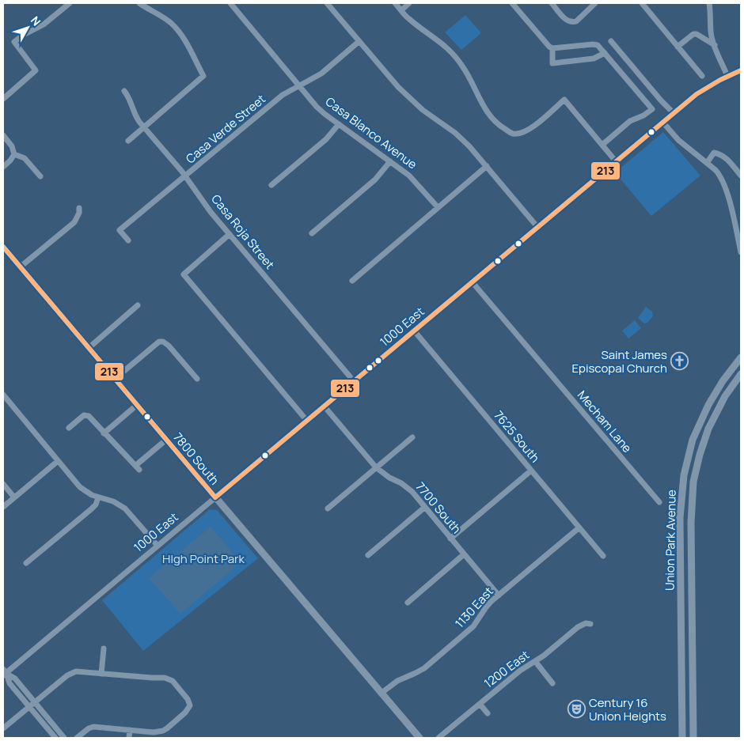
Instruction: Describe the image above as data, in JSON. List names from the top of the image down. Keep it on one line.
{"streets":{"main road":["7800 South","Union Park Avenue"],"street":["Casa Verde Street","Casa Blanco Avenue","Casa Roja Street","1000 East","Mecham Lane","7625 South","7700 South","1130 East","1200 East"]},"crossings":[["Casa Verde Street","Casa Blanco Avenue"],["Casa Verde Street","Casa Roja Street"],["Casa Roja Street","1000 East"],["1000 East","Mecham Lane"],["1000 East","7625 South"],["1000 East","7800 South"],["1000 East","7700 South"],["7625 South","1130 East"],["7800 South","1130 East"],["7700 South","1130 East"]],"parks":["HIgh Point Park"],"places":{"church":["Saint James Episcopal Church"],"theatre":["Century 16 Union Heights"]},"lines":["transit line 213"],"north":"top right"}
